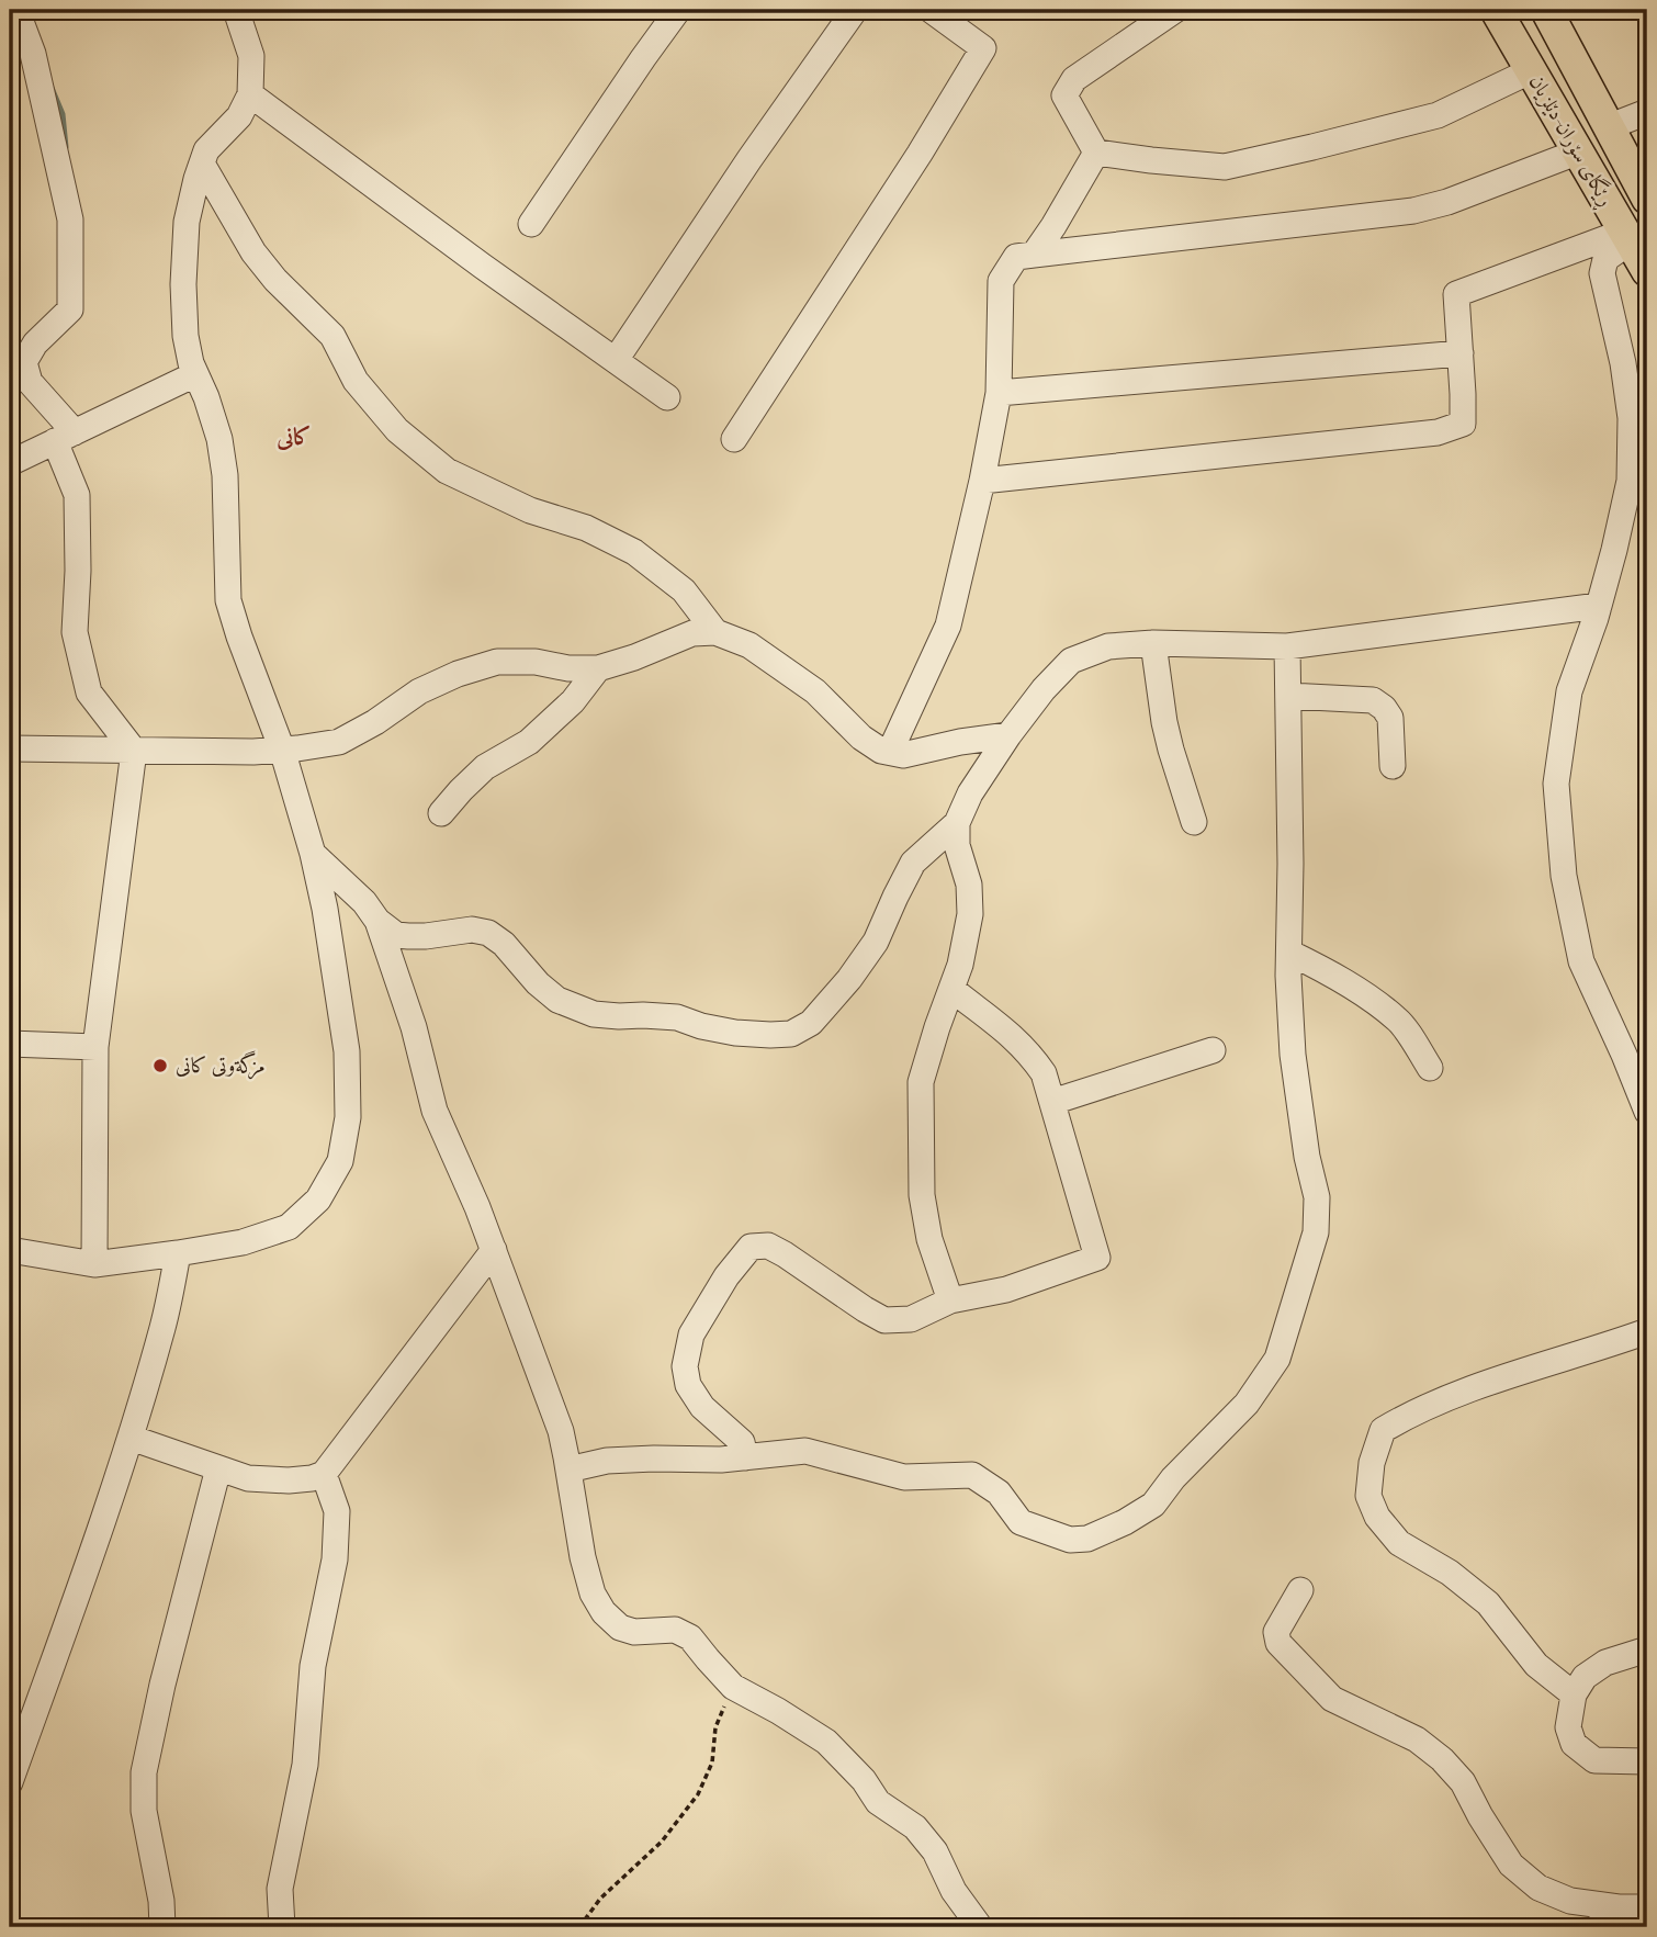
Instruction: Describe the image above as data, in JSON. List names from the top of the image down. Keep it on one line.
{"streets":{"main road":["ڕێگای سۆران-دێلزیان"]},"districts":["کانی"],"places":["مزگةوتی کانی"]}
